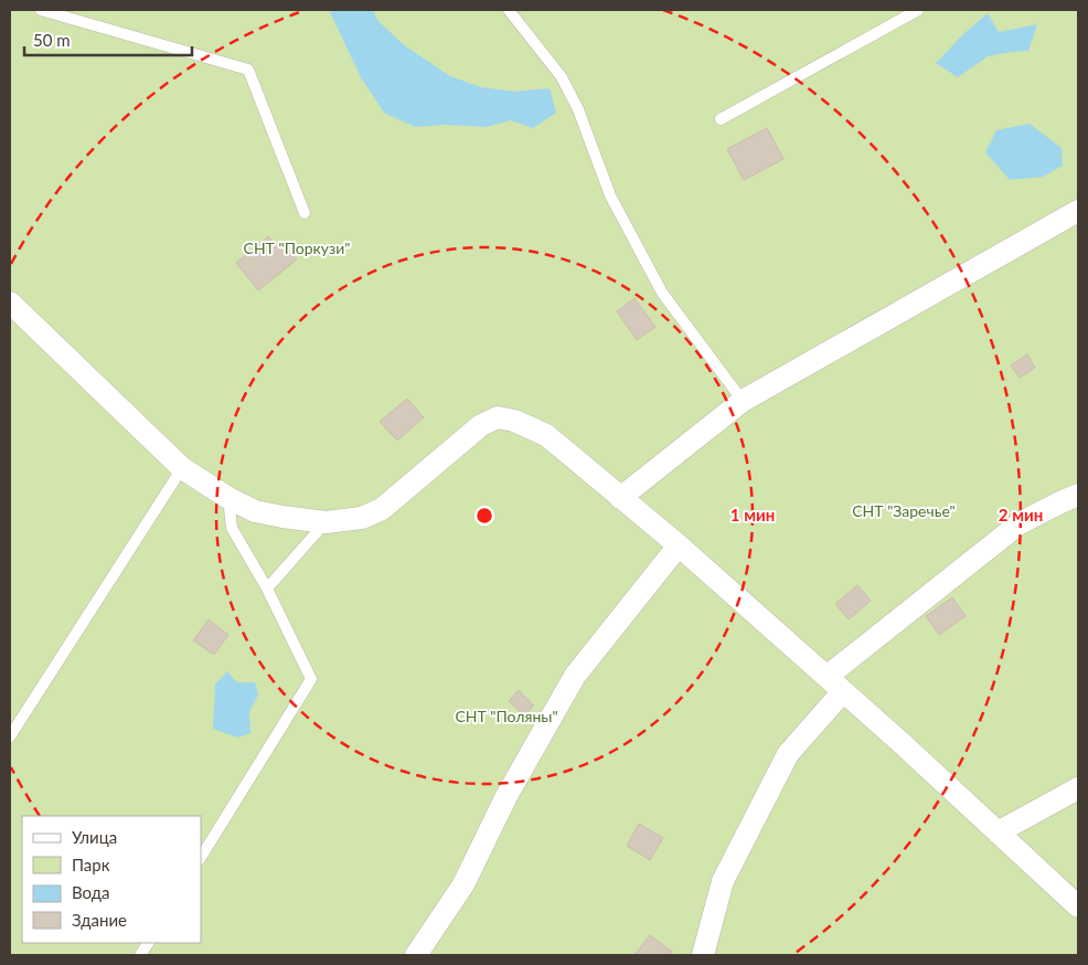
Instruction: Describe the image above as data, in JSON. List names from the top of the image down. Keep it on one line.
{"parks":["СНТ \"Поркузи\"","СНТ \"Заречье\"","СНТ \"Поляны\""],"legend":["Улица","Парк","Вода","Здание"],"scale_bar":"50 m","rings":["1 мин","2 мин"]}
